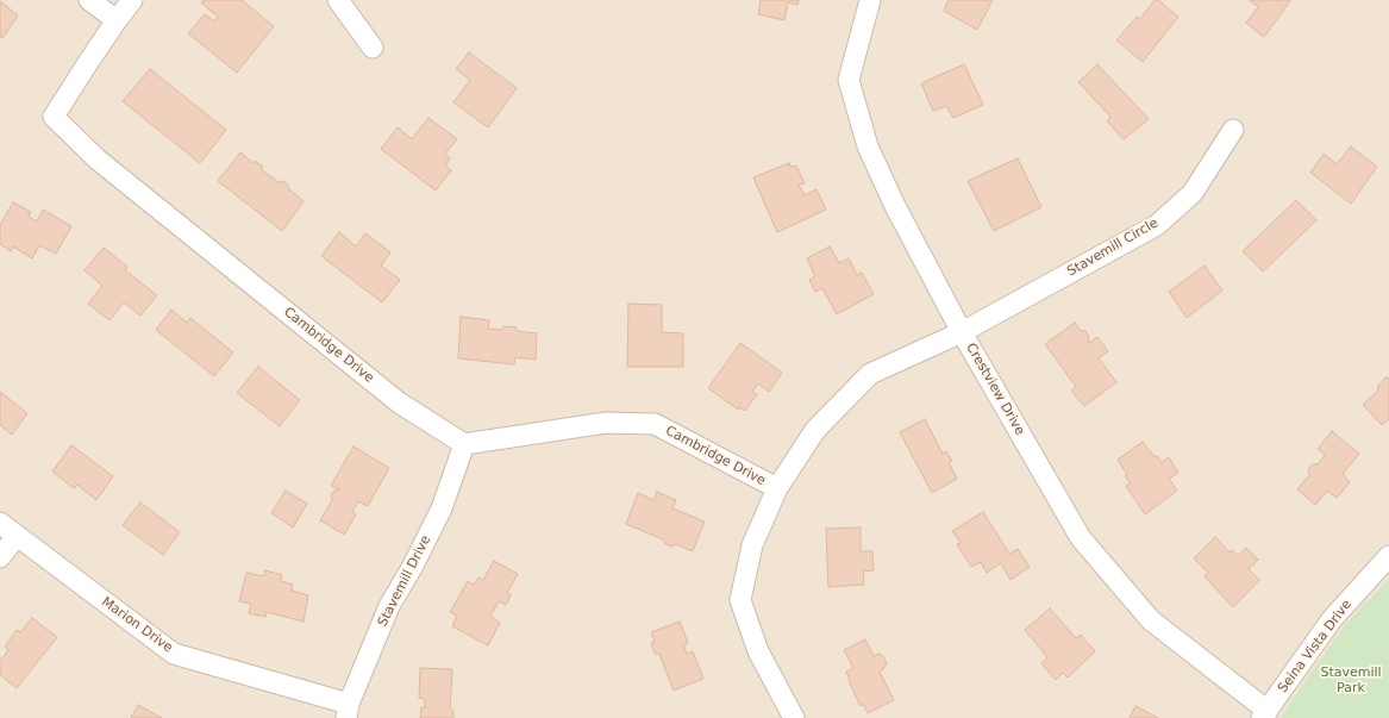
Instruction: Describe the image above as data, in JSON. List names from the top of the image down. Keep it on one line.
{"streets":{"street":["Stavemill Circle","Cambridge Drive","Crestview Drive","Stavemill Drive","Marion Drive","Seina Vista Drive"]},"crossings":[["Stavemill Circle","Cambridge Drive"],["Stavemill Circle","Crestview Drive"],["Cambridge Drive","Stavemill Drive"],["Crestview Drive","Seina Vista Drive"],["Stavemill Drive","Marion Drive"]],"parks":["Stavemill Park"]}
